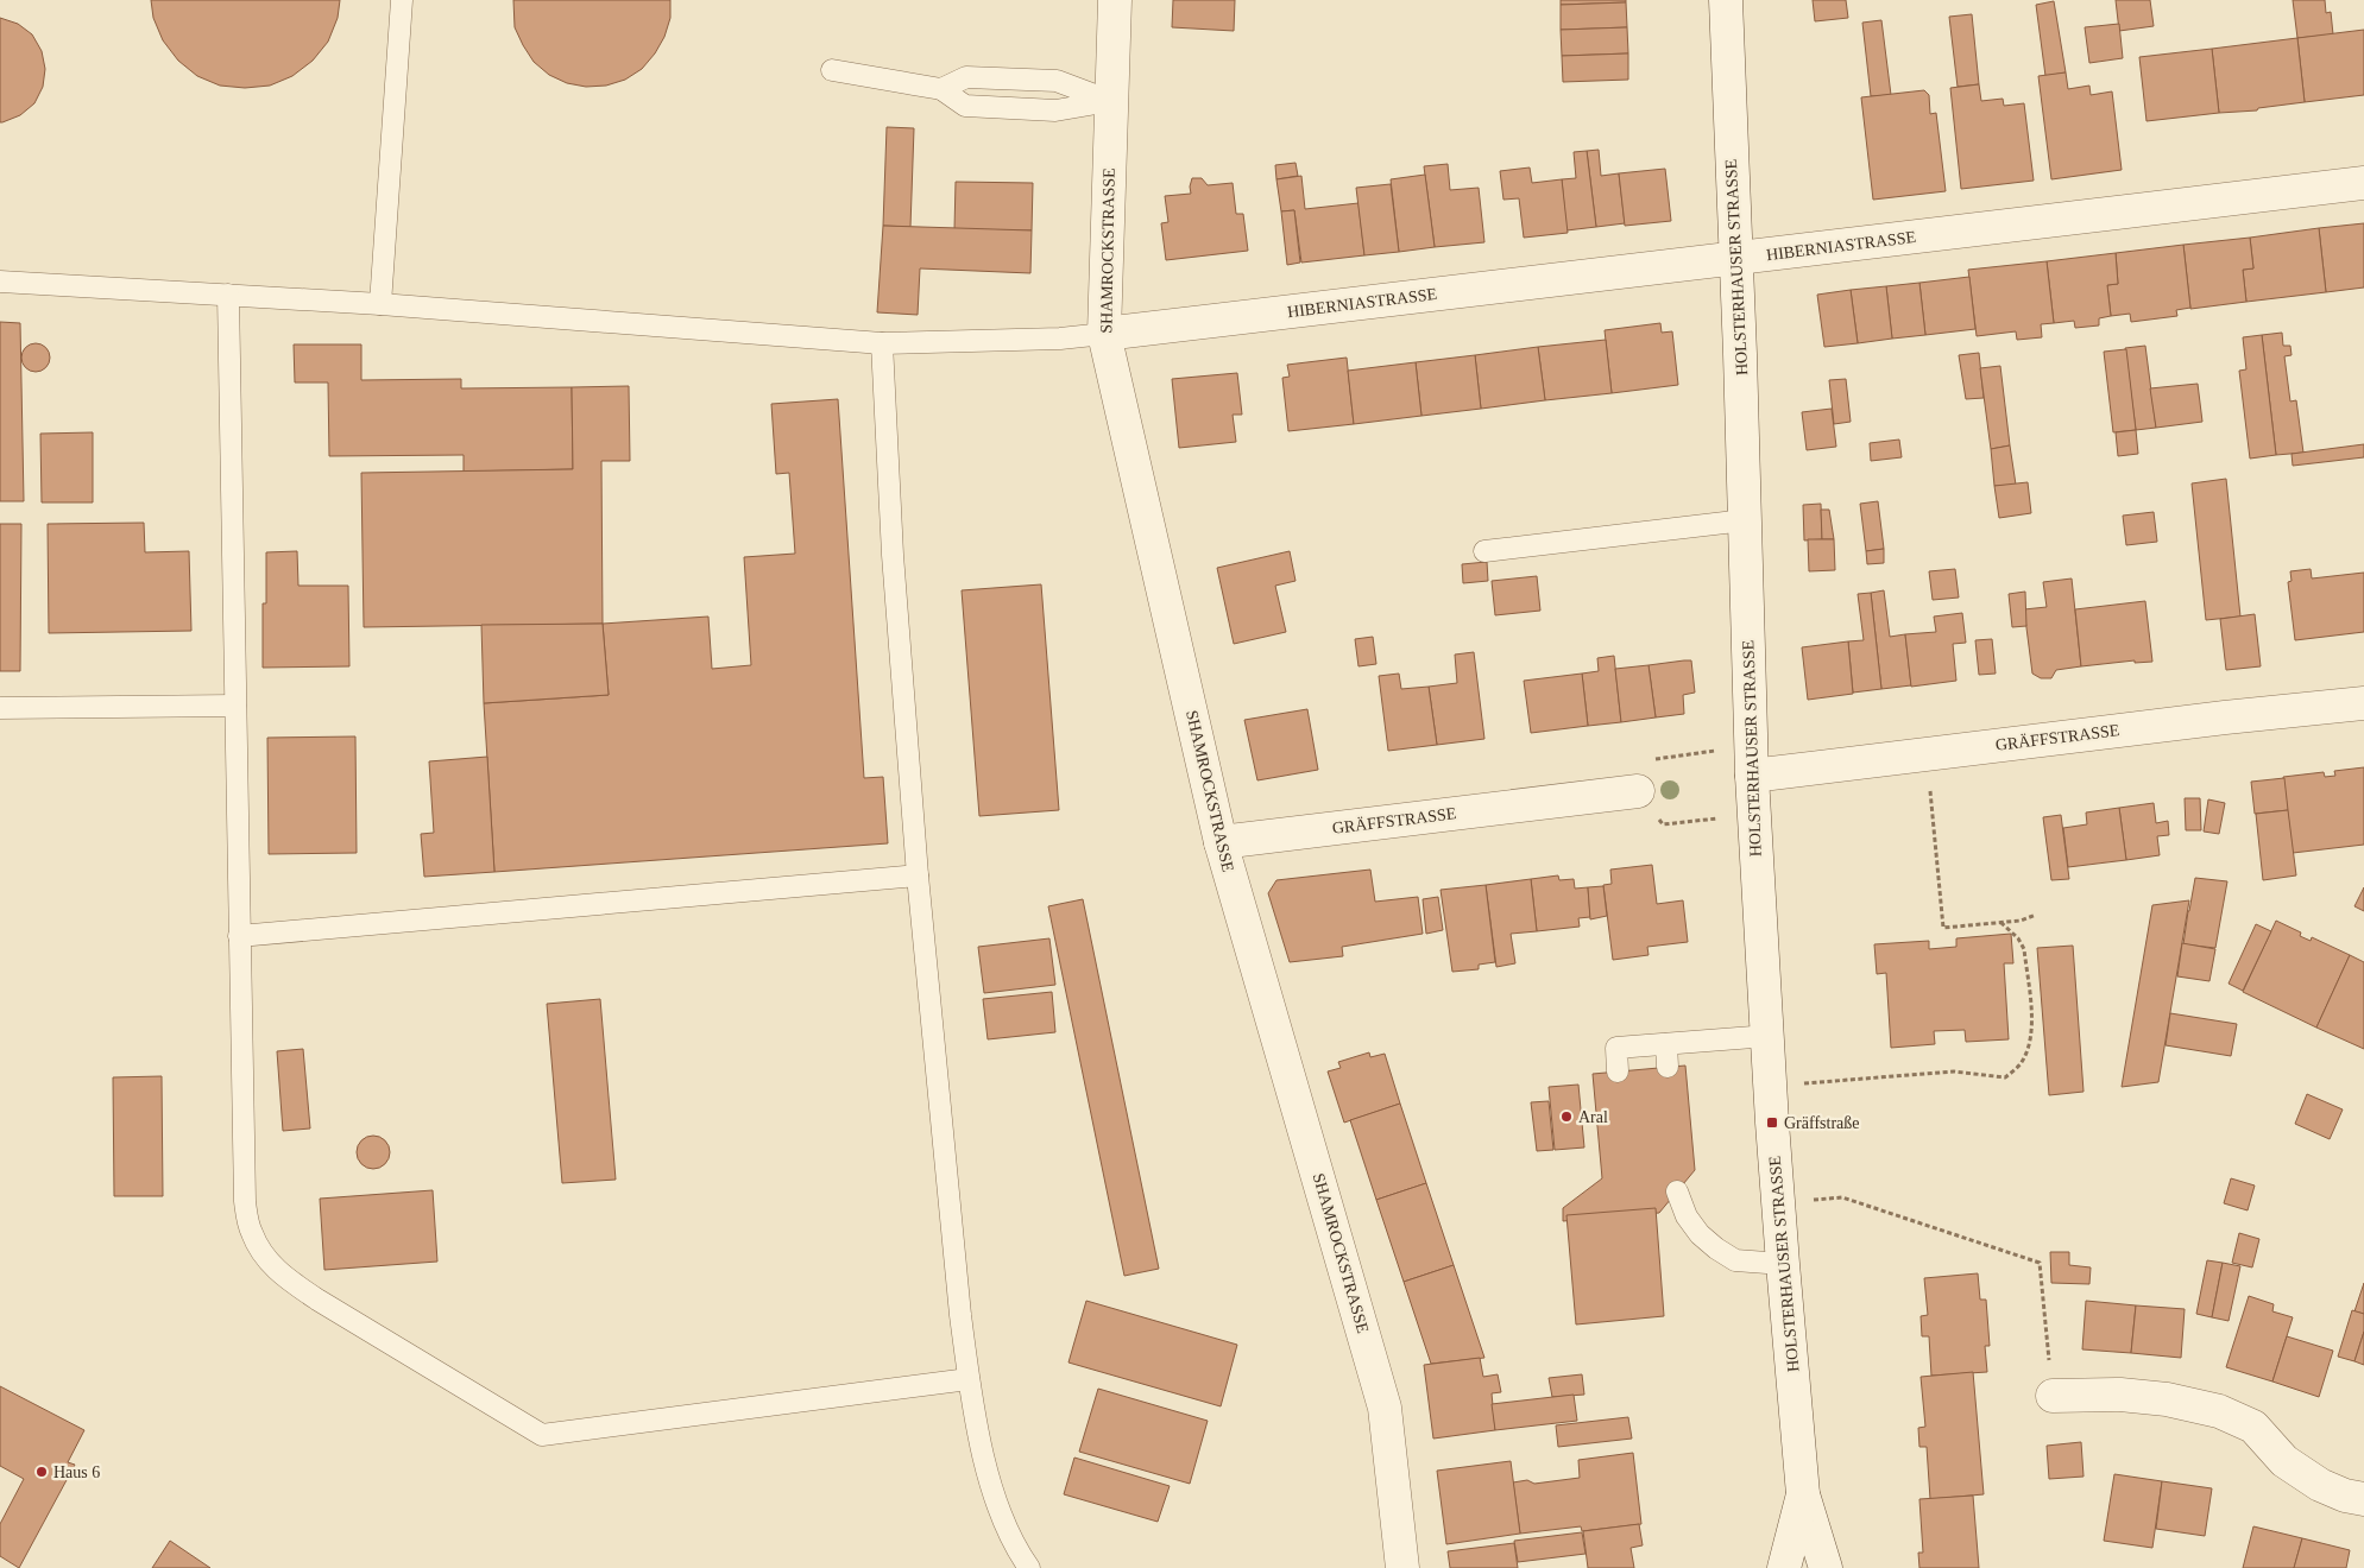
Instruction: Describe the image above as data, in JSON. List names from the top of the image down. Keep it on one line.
{"streets":{"street":["HIBERNIASTRASSE","SHAMROCKSTRASSE","HOLSTERHAUSER STRASSE","GRÄFFSTRASSE"]},"crossings":[["HIBERNIASTRASSE","SHAMROCKSTRASSE"],["HIBERNIASTRASSE","HOLSTERHAUSER STRASSE"],["SHAMROCKSTRASSE","GRÄFFSTRASSE"],["HOLSTERHAUSER STRASSE","GRÄFFSTRASSE"]],"places":{"other":["Aral","Haus 6"],"transit":["Gräffstraße"]}}
